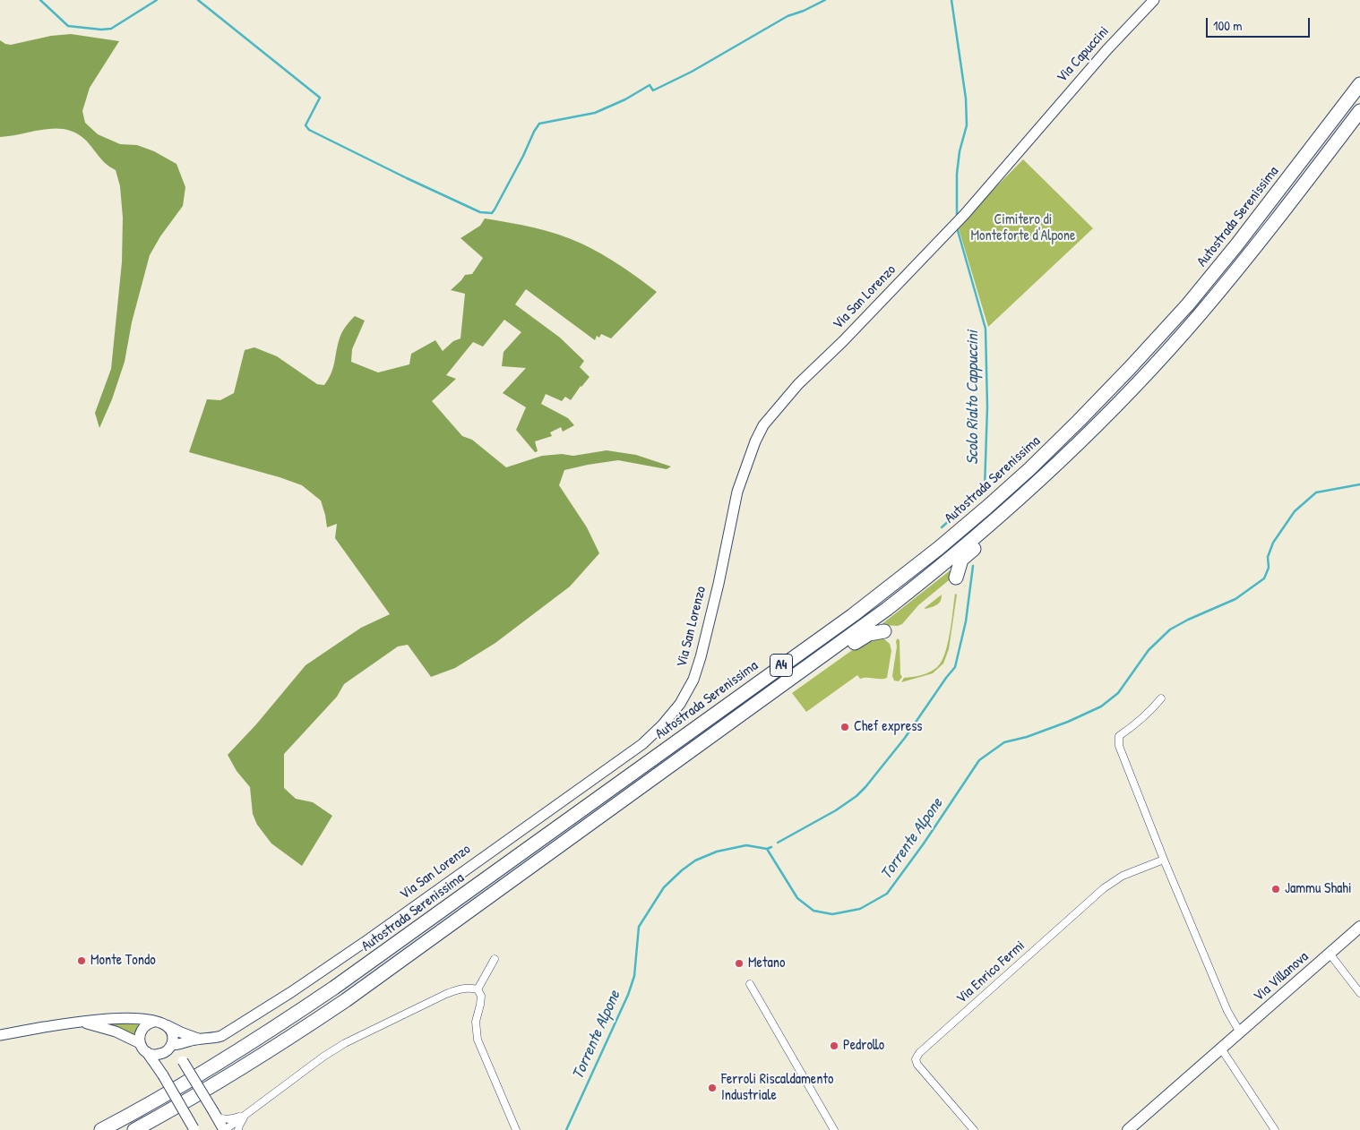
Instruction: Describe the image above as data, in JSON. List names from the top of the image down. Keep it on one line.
{"streets":{"highway":["Autostrada Serenissima","A4"],"main road":["Via Villanova"],"street":["Via Capuccini","Via San Lorenzo","Via Enrico Fermi"]},"crossings":[["Via Capuccini","Via San Lorenzo"]],"water":["Scolo Rialto Cappuccini","Torrente Alpone"],"parks":["Cimitero di Monteforte d'Alpone"],"places":["Chef express","Jammu Shahi","Monte Tondo","Metano","Pedrollo","Ferroli Riscaldamento Industriale"],"scale_bar":"100 m"}
